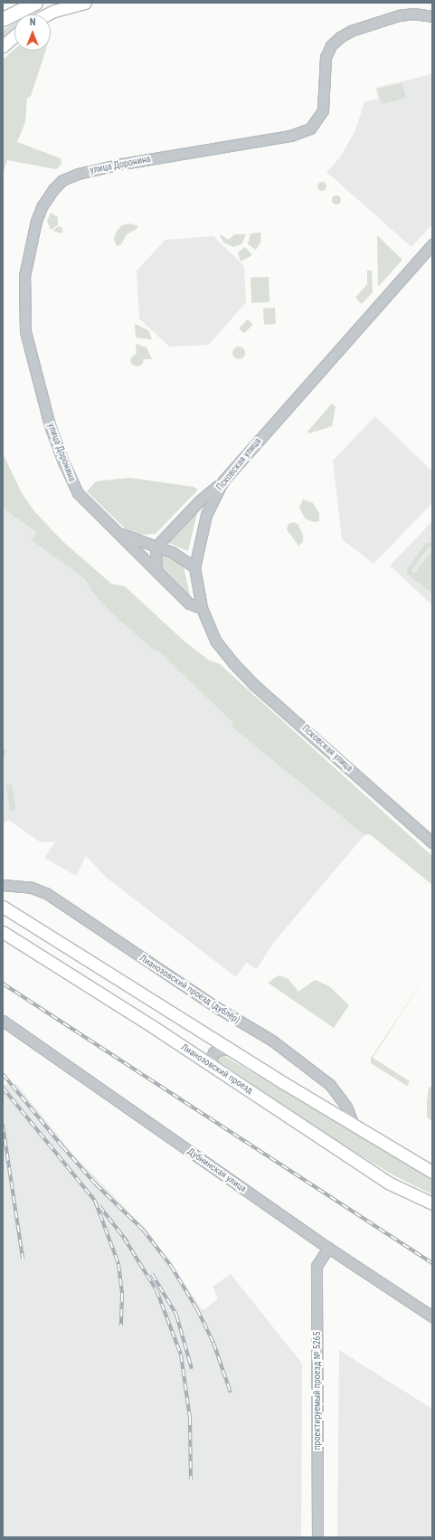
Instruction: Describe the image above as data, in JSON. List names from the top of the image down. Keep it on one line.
{"streets":{"main road":["Лианозовский проезд"],"street":["улица Доронина","Псковская улица","Лианозовский проезд (дублёр)","Дубнинская улица","проектируемый проезд № 5265"]},"crossings":[["Дубнинская улица","проектируемый проезд № 5265"]],"north":"top"}
